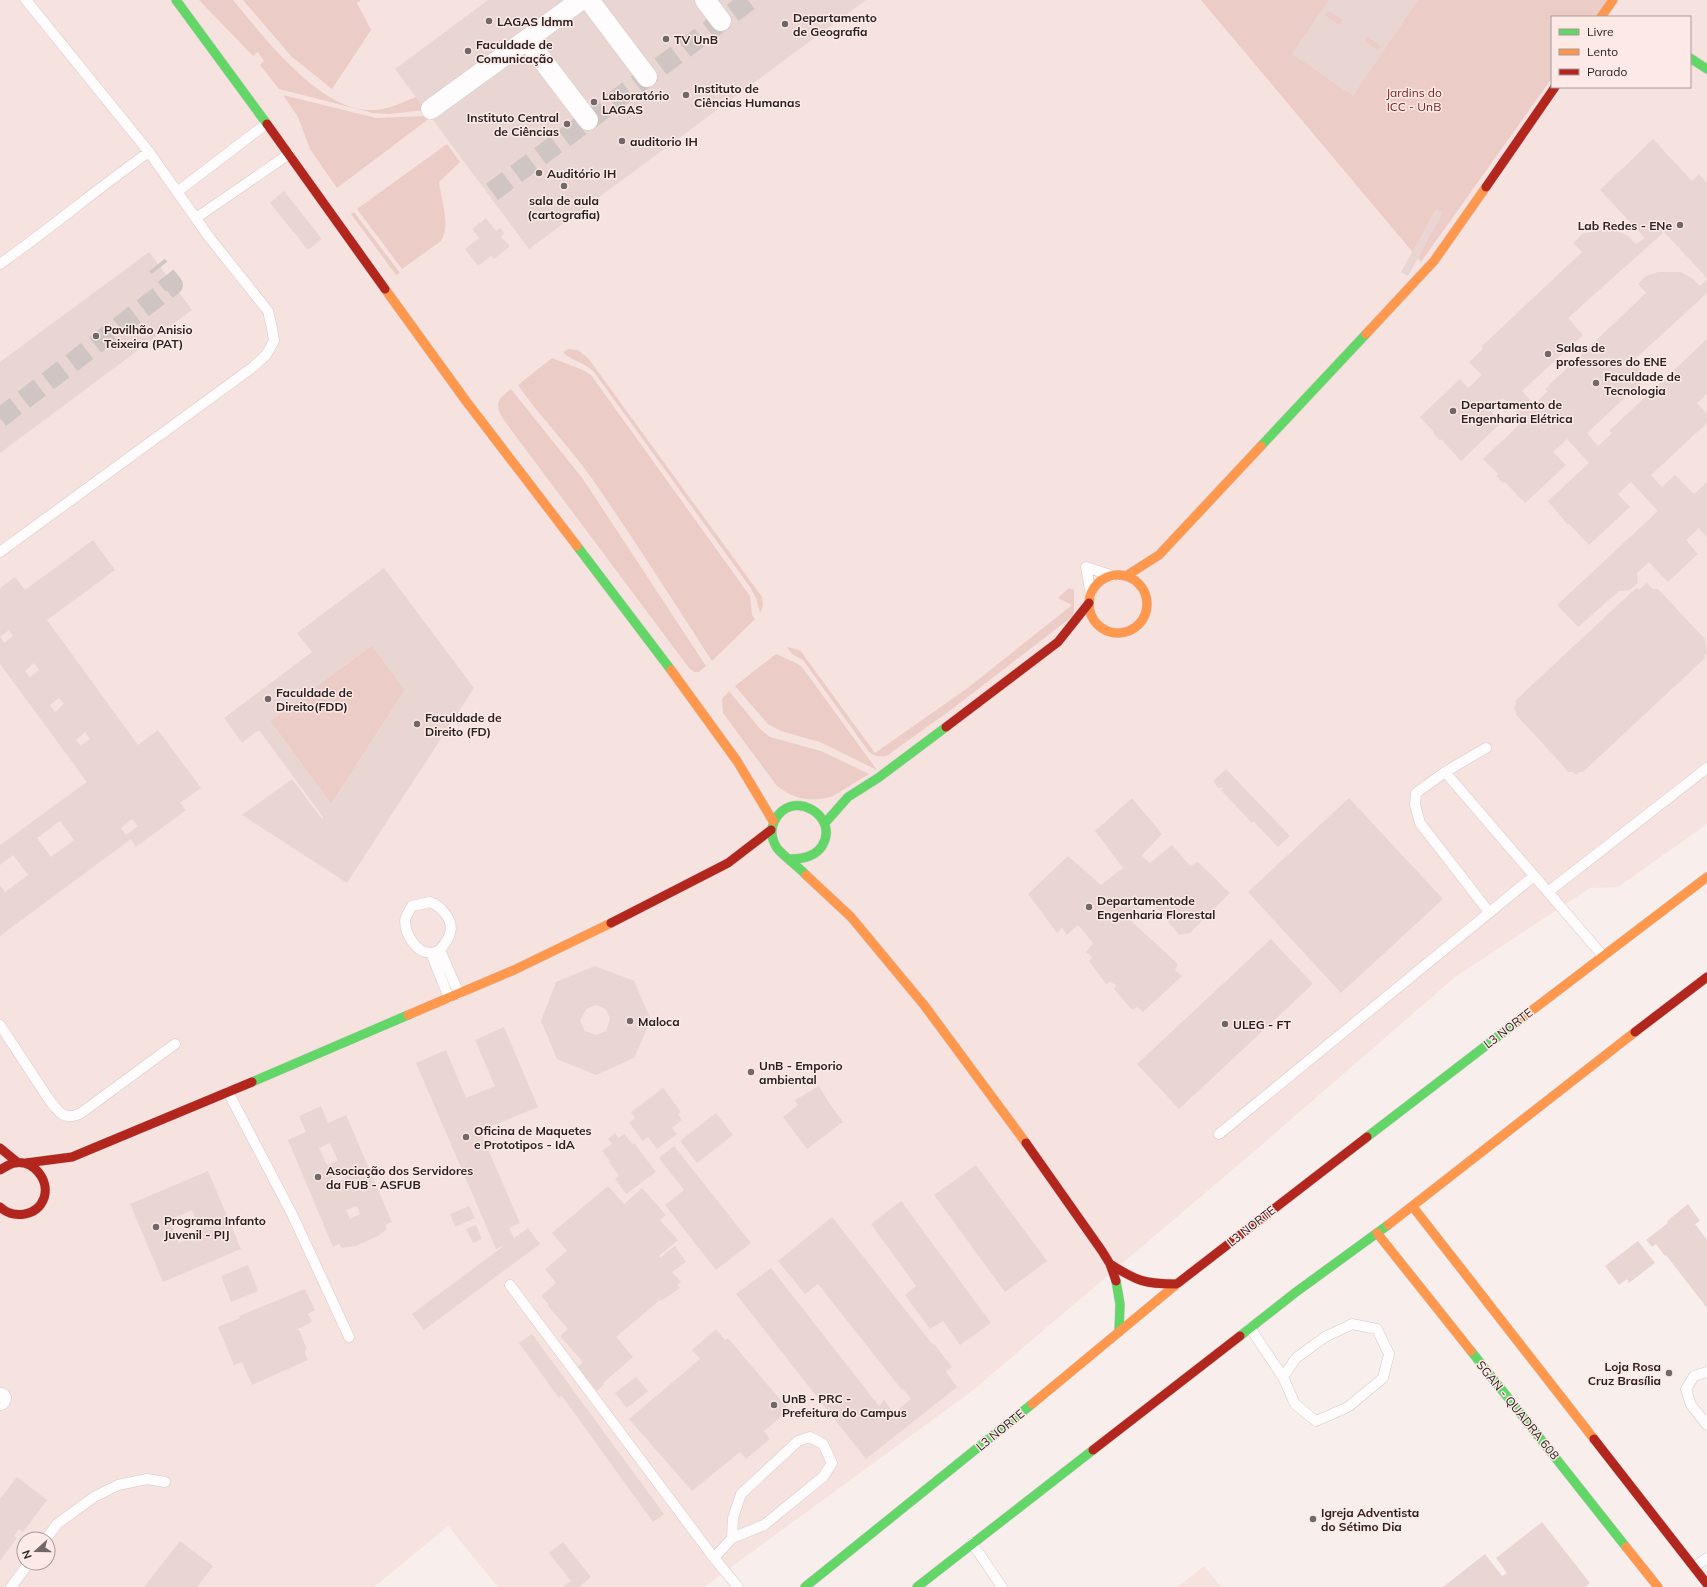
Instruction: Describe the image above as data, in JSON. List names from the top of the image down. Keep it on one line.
{"streets":{"street":["L3 NORTE","SGAN - QUADRA 608"]},"parks":["Jardins do ICC - UnB"],"places":["LAGAS ldmm","Departamento de Geografia","TV UnB","Faculdade de Comunicação","Instituto de Ciências Humanas","Laboratório LAGAS","Instituto Central de Ciências","auditorio IH","Auditório IH","sala de aula (cartografia)","Lab Redes - ENe","Pavilhão Anisio Teixeira (PAT)","Salas de professores do ENE","Faculdade de Tecnologia","Departamento de Engenharia Elétrica","Faculdade de Direito(FDD)","Faculdade de Direito (FD)","Departamentode Engenharia Florestal","Maloca","ULEG - FT","UnB - Emporio ambiental","Oficina de Maquetes e Prototipos - IdA","Asociação dos Servidores da FUB - ASFUB","Programa Infanto Juvenil - PIJ","Loja Rosa Cruz Brasília","UnB - PRC - Prefeitura do Campus","Igreja Adventista do Sétimo Dia"],"legend":["Livre","Lento","Parado"],"north":"left"}
